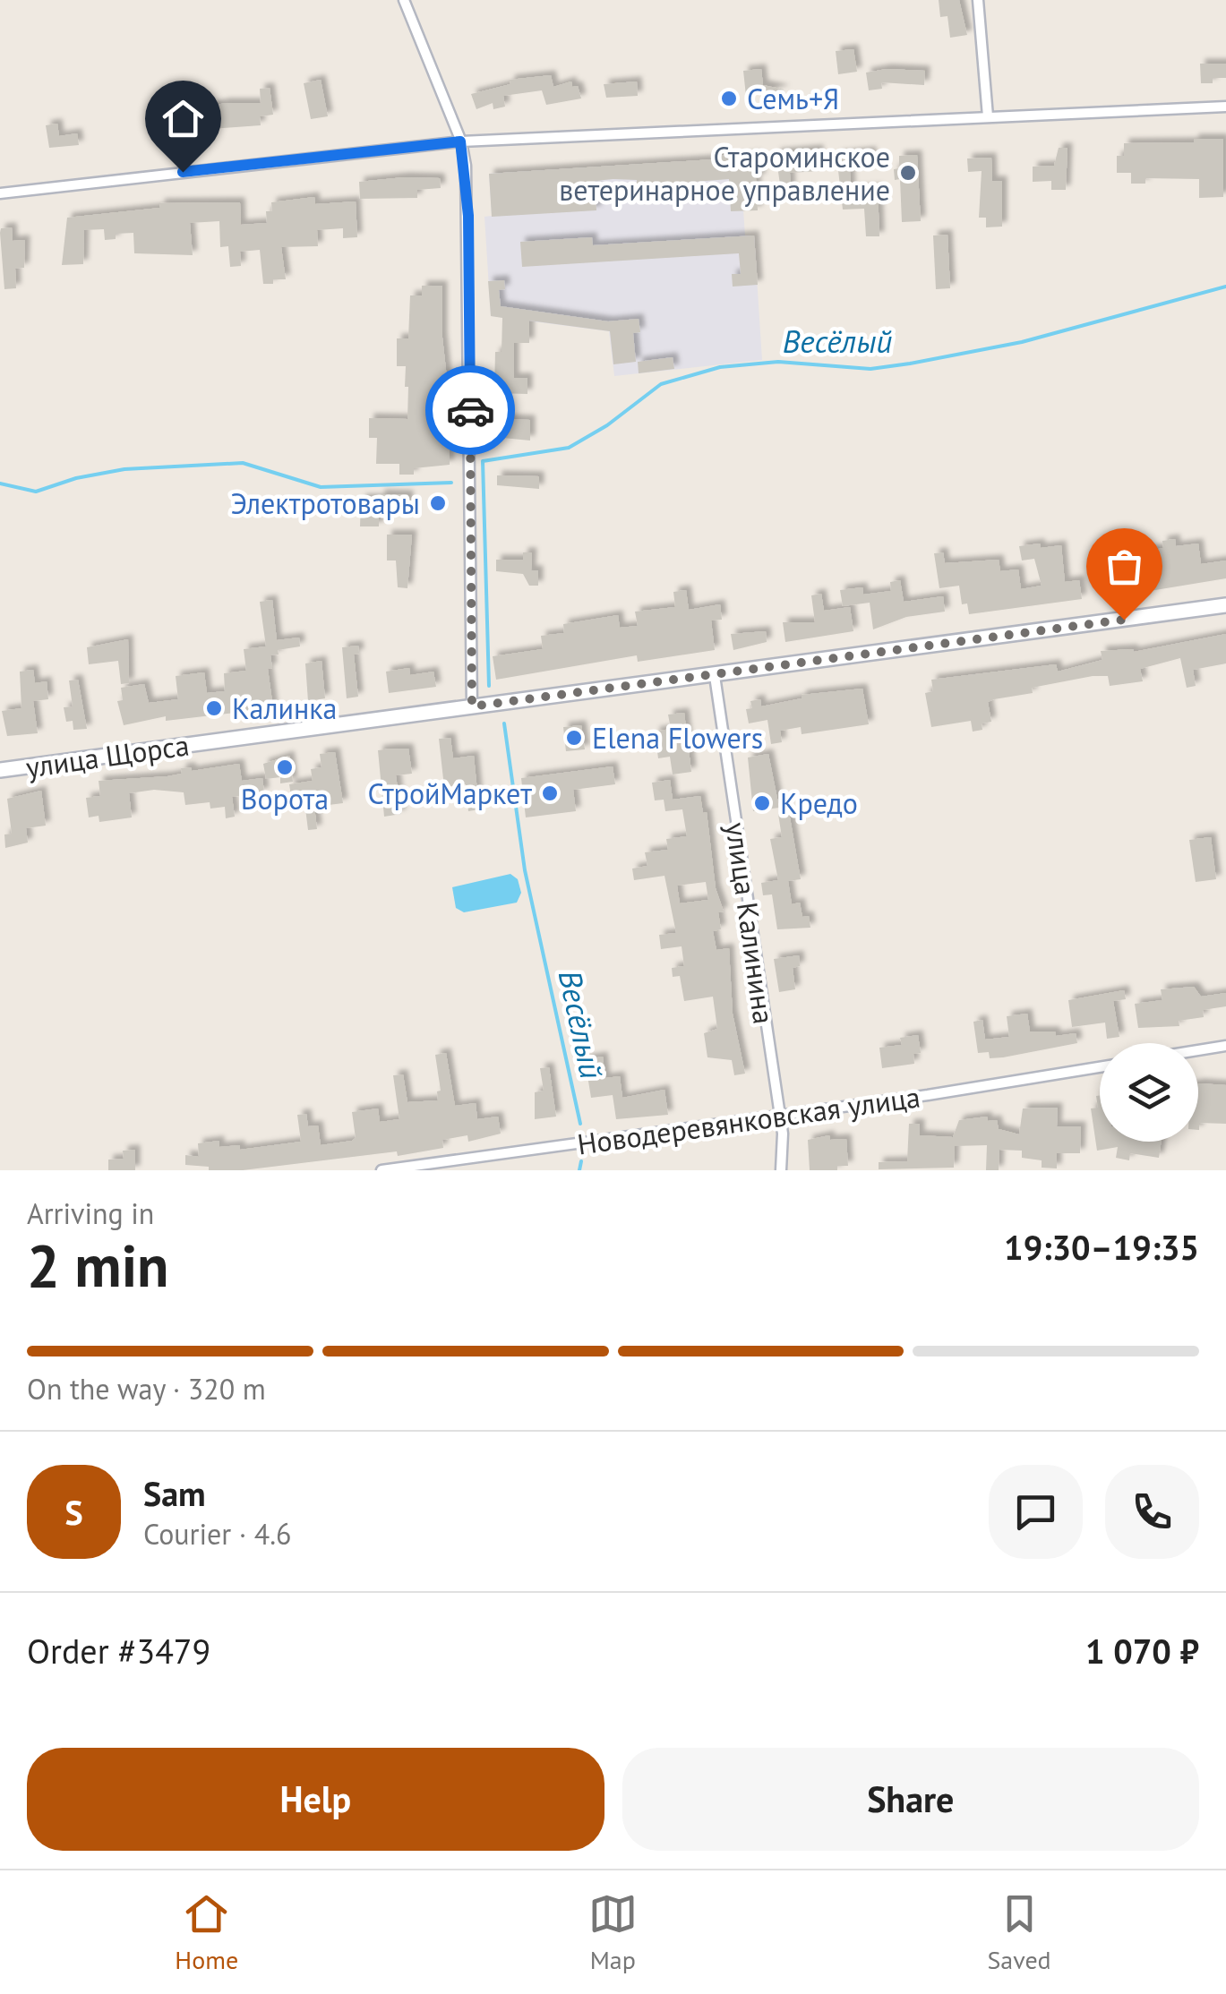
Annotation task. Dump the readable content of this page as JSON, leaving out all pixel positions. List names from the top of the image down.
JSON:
{
  "streets": {
    "main road": ["улица Щорса"],
    "street": ["улица Калинина", "Новодеревянковская улица"]
  },
  "crossings": [
    ["улица Щорса", "улица Калинина"],
    ["улица Калинина", "Новодеревянковская улица"]
  ],
  "water": ["Весёлый"],
  "places": [
    "Семь+Я",
    "Староминское ветеринарное управление",
    "Электротовары",
    "Калинка",
    "Elena Flowers",
    "Ворота",
    "СтройМаркет",
    "Кредо"
  ],
  "page": {
    "heading": ["2 min", "Arriving in", "19:30–19:35"],
    "panel": [
      "Sam",
      "Courier · 4.6",
      "Order #3479",
      "1 070 ₽"
    ],
    "bar": "On the way · 320 m",
    "round": "S",
    "buttons": ["Help", "Share"],
    "tabs": ["Home", "Map", "Saved"]
  }
}
